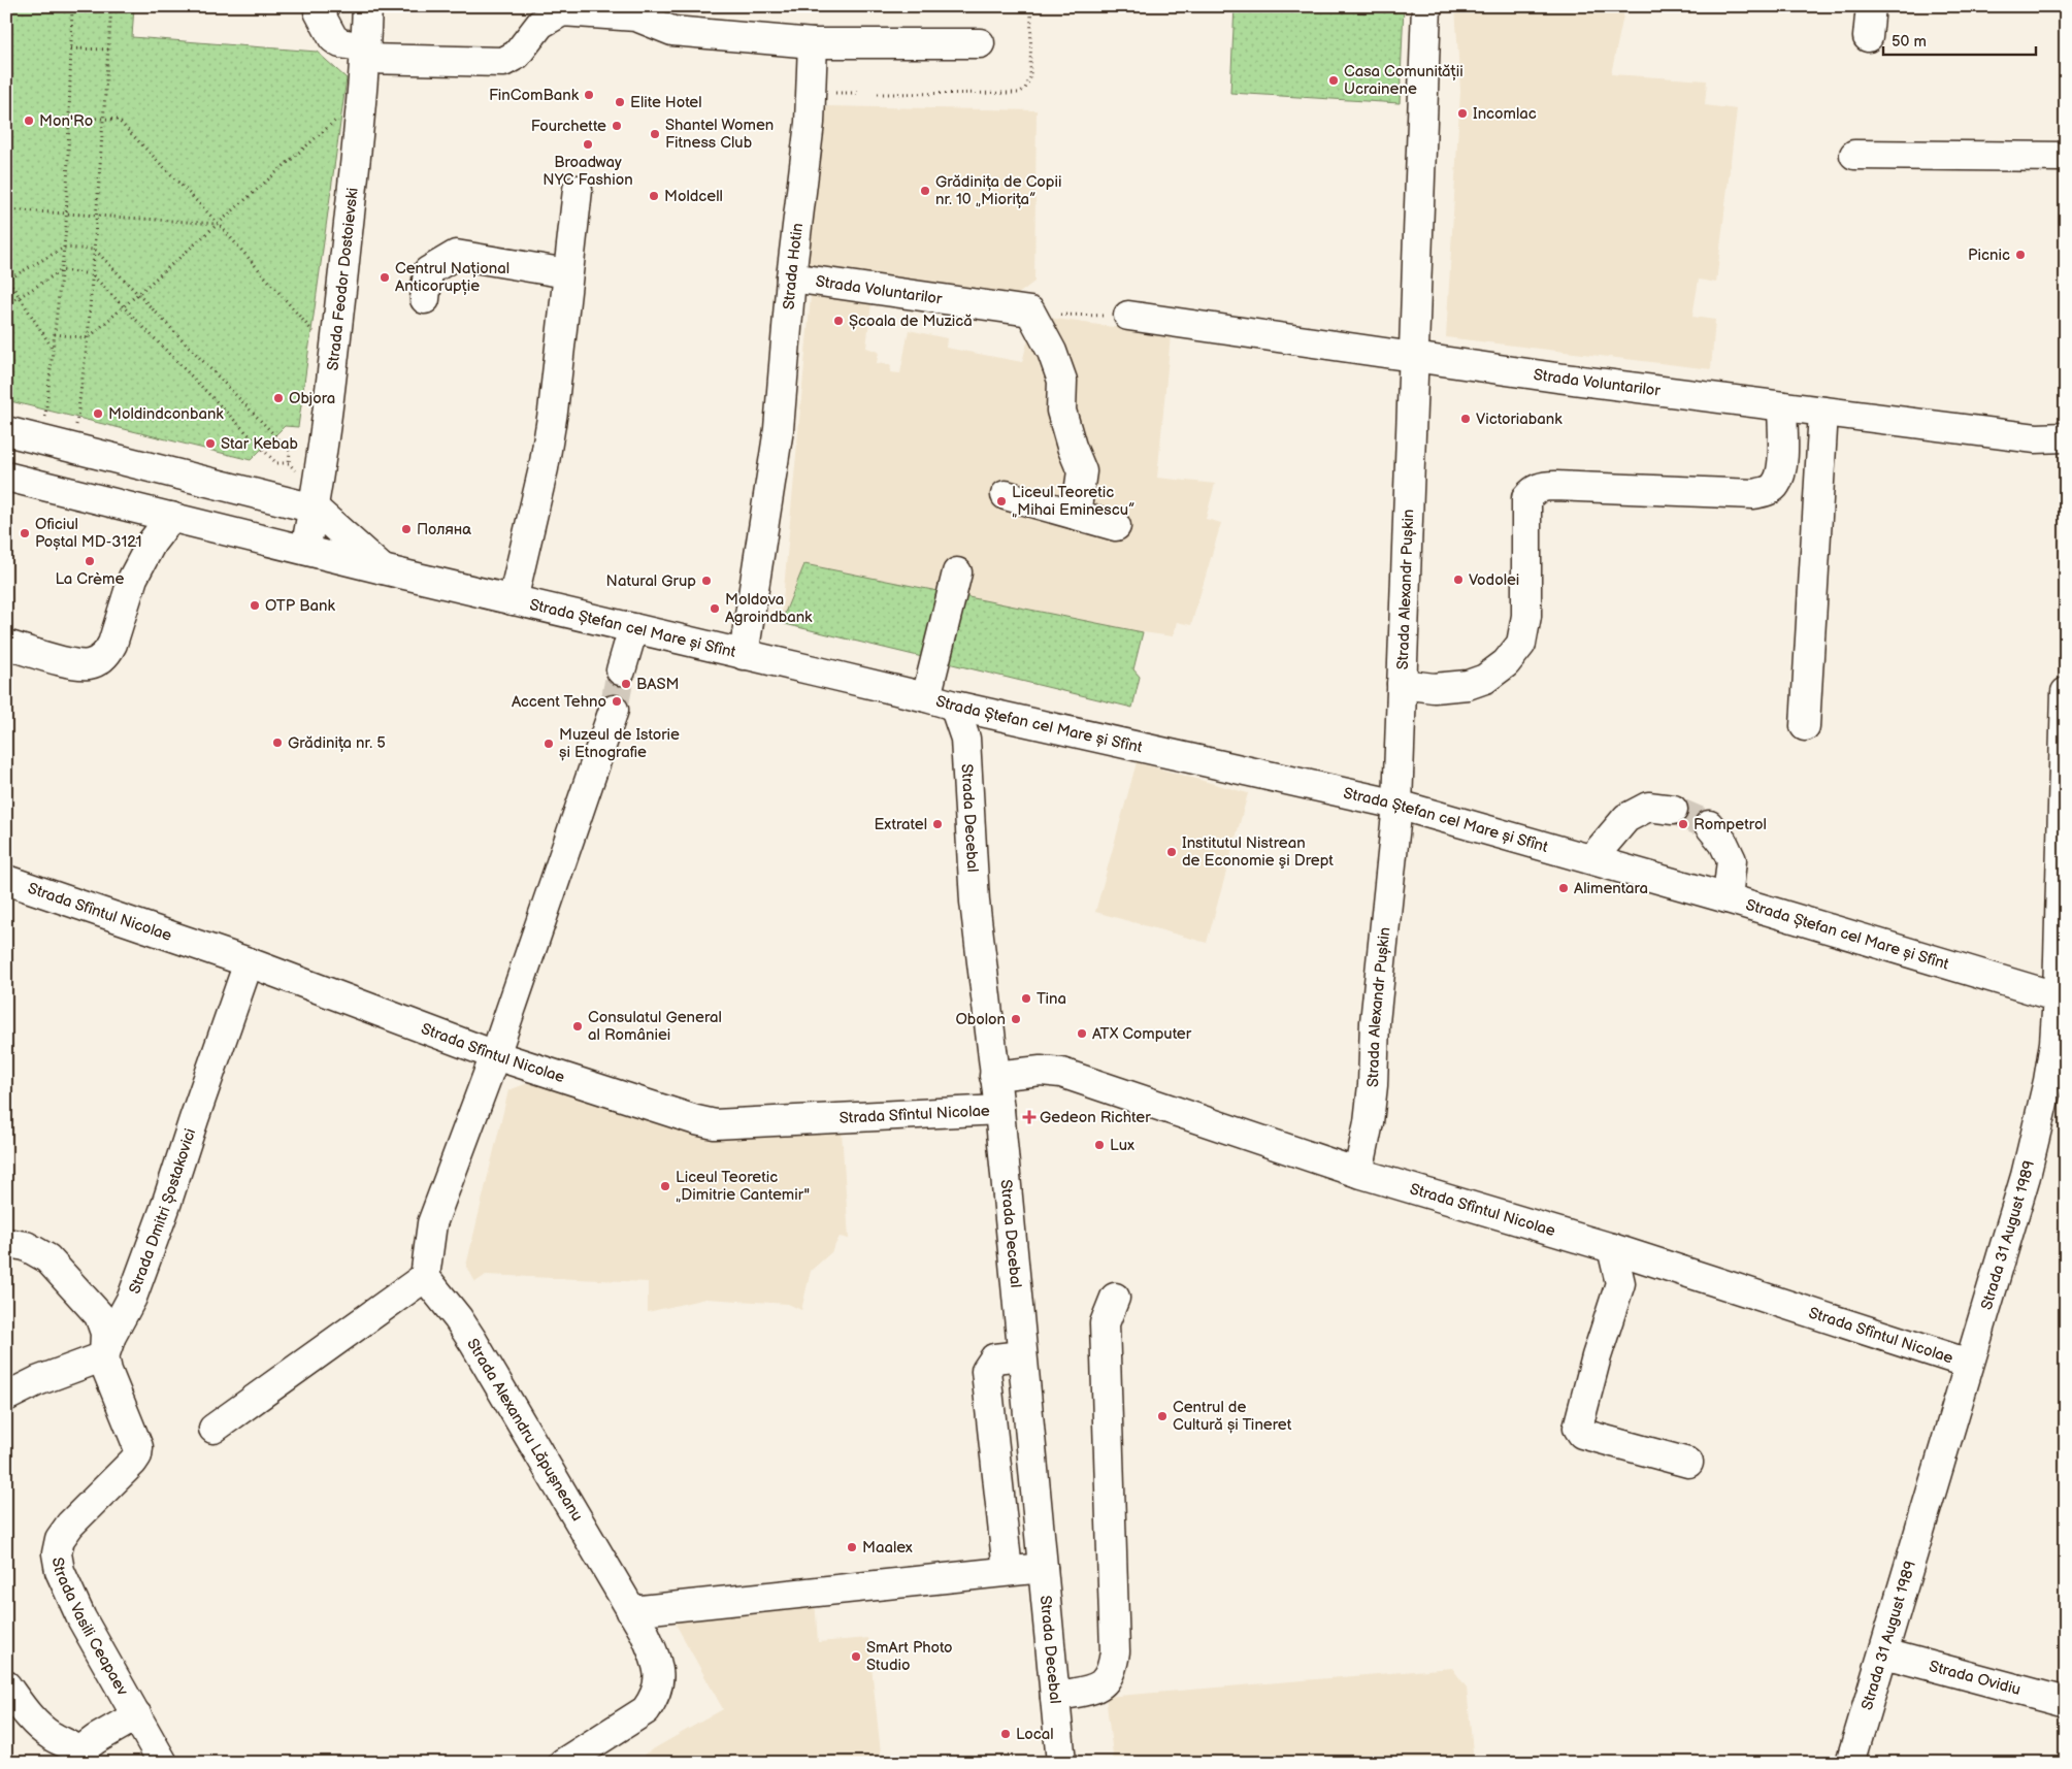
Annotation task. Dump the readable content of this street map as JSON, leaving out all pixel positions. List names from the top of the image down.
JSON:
{
  "streets": {
    "street": [
      "Strada Hotin",
      "Strada Fеodor Dostoievski",
      "Strada Voluntarilor",
      "Strada Alexandr Pușkin",
      "Strada Ștefan cel Mare și Sfînt",
      "Strada Decebal",
      "Strada Sfîntul Nicolae",
      "Strada Dmitri Șostakovici",
      "Strada 31 August 1989",
      "Strada Alexandru Lăpușneanu",
      "Strada Vasili Ceapaev",
      "Strada Ovidiu"
    ]
  },
  "crossings": [
    ["Strada Hotin", "Strada Voluntarilor"],
    ["Strada Hotin", "Strada Ștefan cel Mare și Sfînt"],
    ["Strada Fеodor Dostoievski", "Strada Ștefan cel Mare și Sfînt"],
    ["Strada Voluntarilor", "Strada Alexandr Pușkin"],
    ["Strada Alexandr Pușkin", "Strada Ștefan cel Mare și Sfînt"],
    ["Strada Alexandr Pușkin", "Strada Sfîntul Nicolae"],
    ["Strada Ștefan cel Mare și Sfînt", "Strada Decebal"],
    ["Strada Ștefan cel Mare și Sfînt", "Strada 31 August 1989"],
    ["Strada Decebal", "Strada Sfîntul Nicolae"],
    ["Strada Sfîntul Nicolae", "Strada Dmitri Șostakovici"],
    ["Strada Sfîntul Nicolae", "Strada 31 August 1989"],
    ["Strada Dmitri Șostakovici", "Strada Vasili Ceapaev"],
    ["Strada 31 August 1989", "Strada Ovidiu"]
  ],
  "places": {
    "other": [
      "Casa Comunității Ucrainene",
      "FinComBank",
      "Elite Hotel",
      "Incomlac",
      "Mon'Ro",
      "Fourchette",
      "Shantel Women Fitness Club",
      "Broadway NYC Fashion",
      "Grădinița de Copii nr. 10 „Miorița”",
      "Moldcell",
      "Picnic",
      "Centrul Național Anticorupție",
      "Școala de Muzică",
      "Objora",
      "Moldindconbank",
      "Victoriabank",
      "Star Kebab",
      "Liceul Teoretic „Mihai Eminescu”",
      "Поляна",
      "Oficiul Poștal MD-3121",
      "La Crème",
      "Vodolei",
      "Natural Grup",
      "OTP Bank",
      "Moldova Agroindbank",
      "BASM",
      "Accent Tehno",
      "Grădinița nr. 5",
      "Muzeul de Istorie și Etnografie",
      "Extratel",
      "Rompetrol",
      "Institutul Nistrean de Economie şi Drept",
      "Alimentara",
      "Tina",
      "Obolon",
      "Consulatul General al României",
      "ATX Computer",
      "Lux",
      "Liceul Teoretic „Dimitrie Cantemir\"",
      "Centrul de Cultură și Tineret",
      "Maalex",
      "SmArt Photo Studio",
      "Local"
    ],
    "health": ["Gedeon Richter"]
  },
  "scale_bar": "50 m"
}
